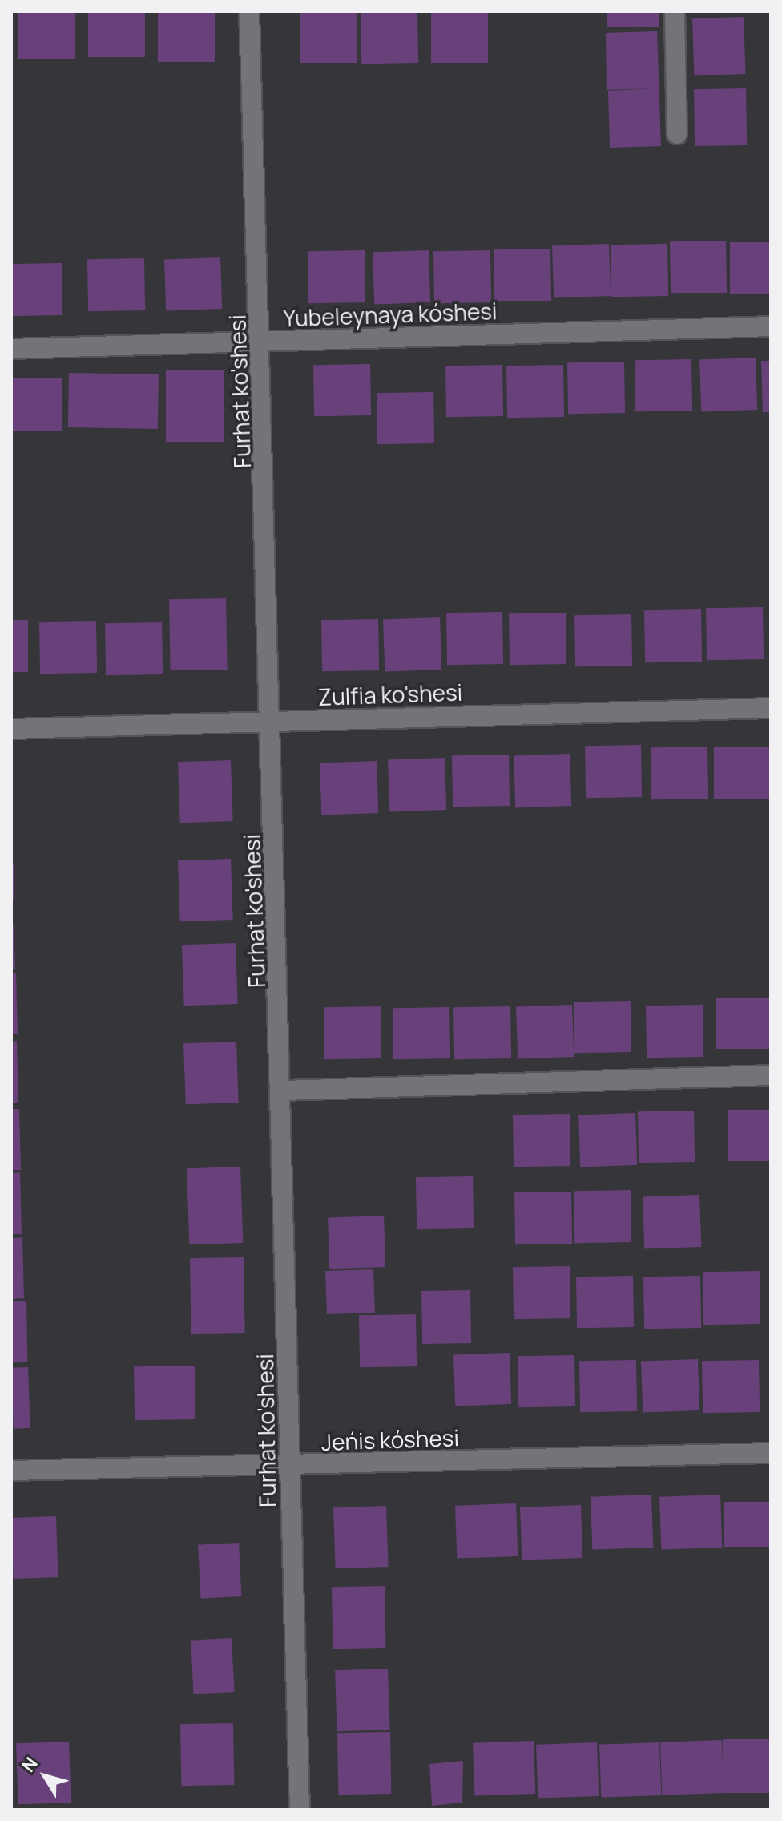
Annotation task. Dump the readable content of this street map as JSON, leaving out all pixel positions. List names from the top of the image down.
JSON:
{
  "streets": {
    "street": [
      "Yubeleynaya kóshesi",
      "Furhat ko'shesi",
      "Zulfia ko'shesi",
      "Jeńis kóshesi"
    ]
  },
  "crossings": [
    ["Yubeleynaya kóshesi", "Furhat ko'shesi"],
    ["Furhat ko'shesi", "Zulfia ko'shesi"],
    ["Furhat ko'shesi", "Jeńis kóshesi"]
  ],
  "north": "top left"
}
